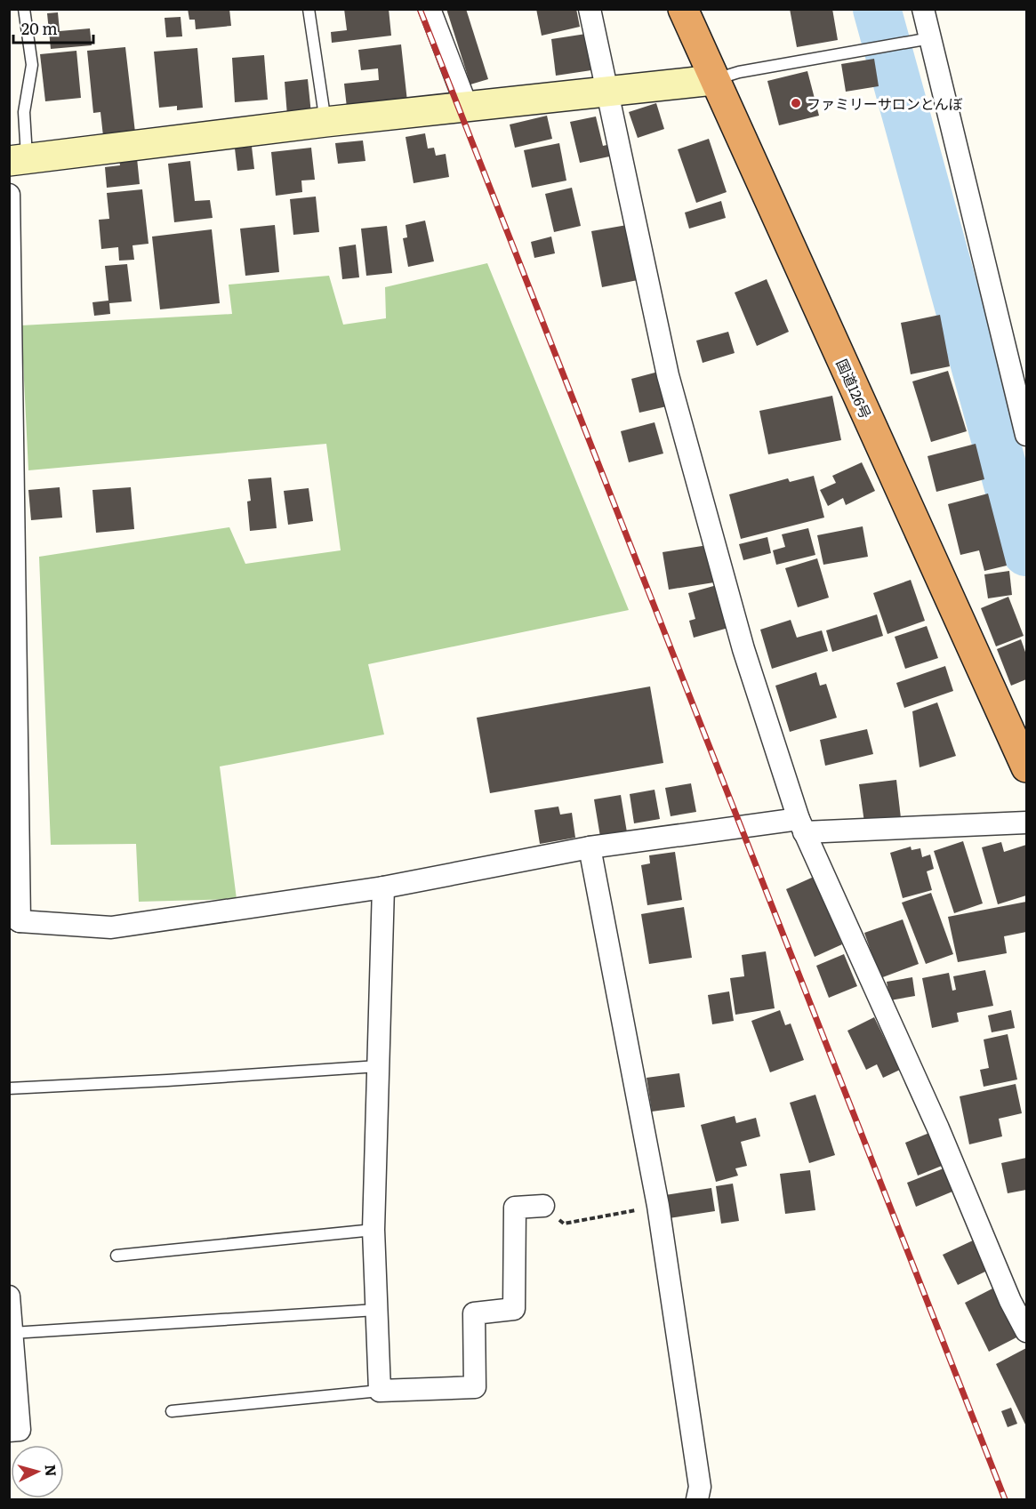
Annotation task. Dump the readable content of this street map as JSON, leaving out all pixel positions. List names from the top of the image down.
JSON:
{
  "streets": {
    "highway": ["国道126号"]
  },
  "places": ["ファミリーサロンとんぼ"],
  "scale_bar": "20 m",
  "north": "right"
}
